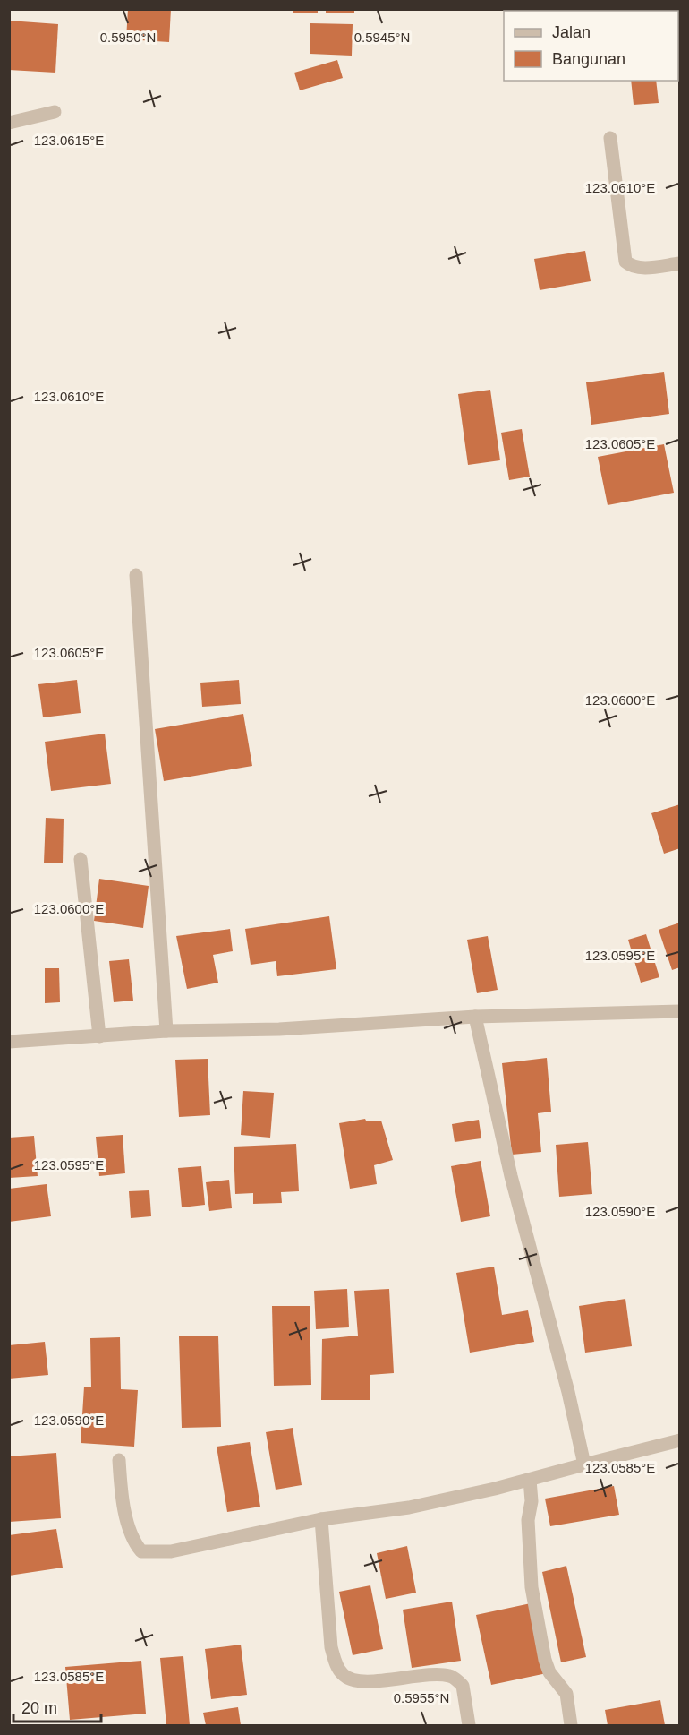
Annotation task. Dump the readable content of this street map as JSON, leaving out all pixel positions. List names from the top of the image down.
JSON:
{
  "legend": ["Jalan", "Bangunan"],
  "scale_bar": "20 m",
  "coordinates": [
    "0.5950°N",
    "0.5945°N",
    "123.0615°E",
    "123.0610°E",
    "123.0605°E",
    "123.0600°E",
    "123.0595°E",
    "123.0590°E",
    "123.0585°E",
    "0.5955°N"
  ]
}
